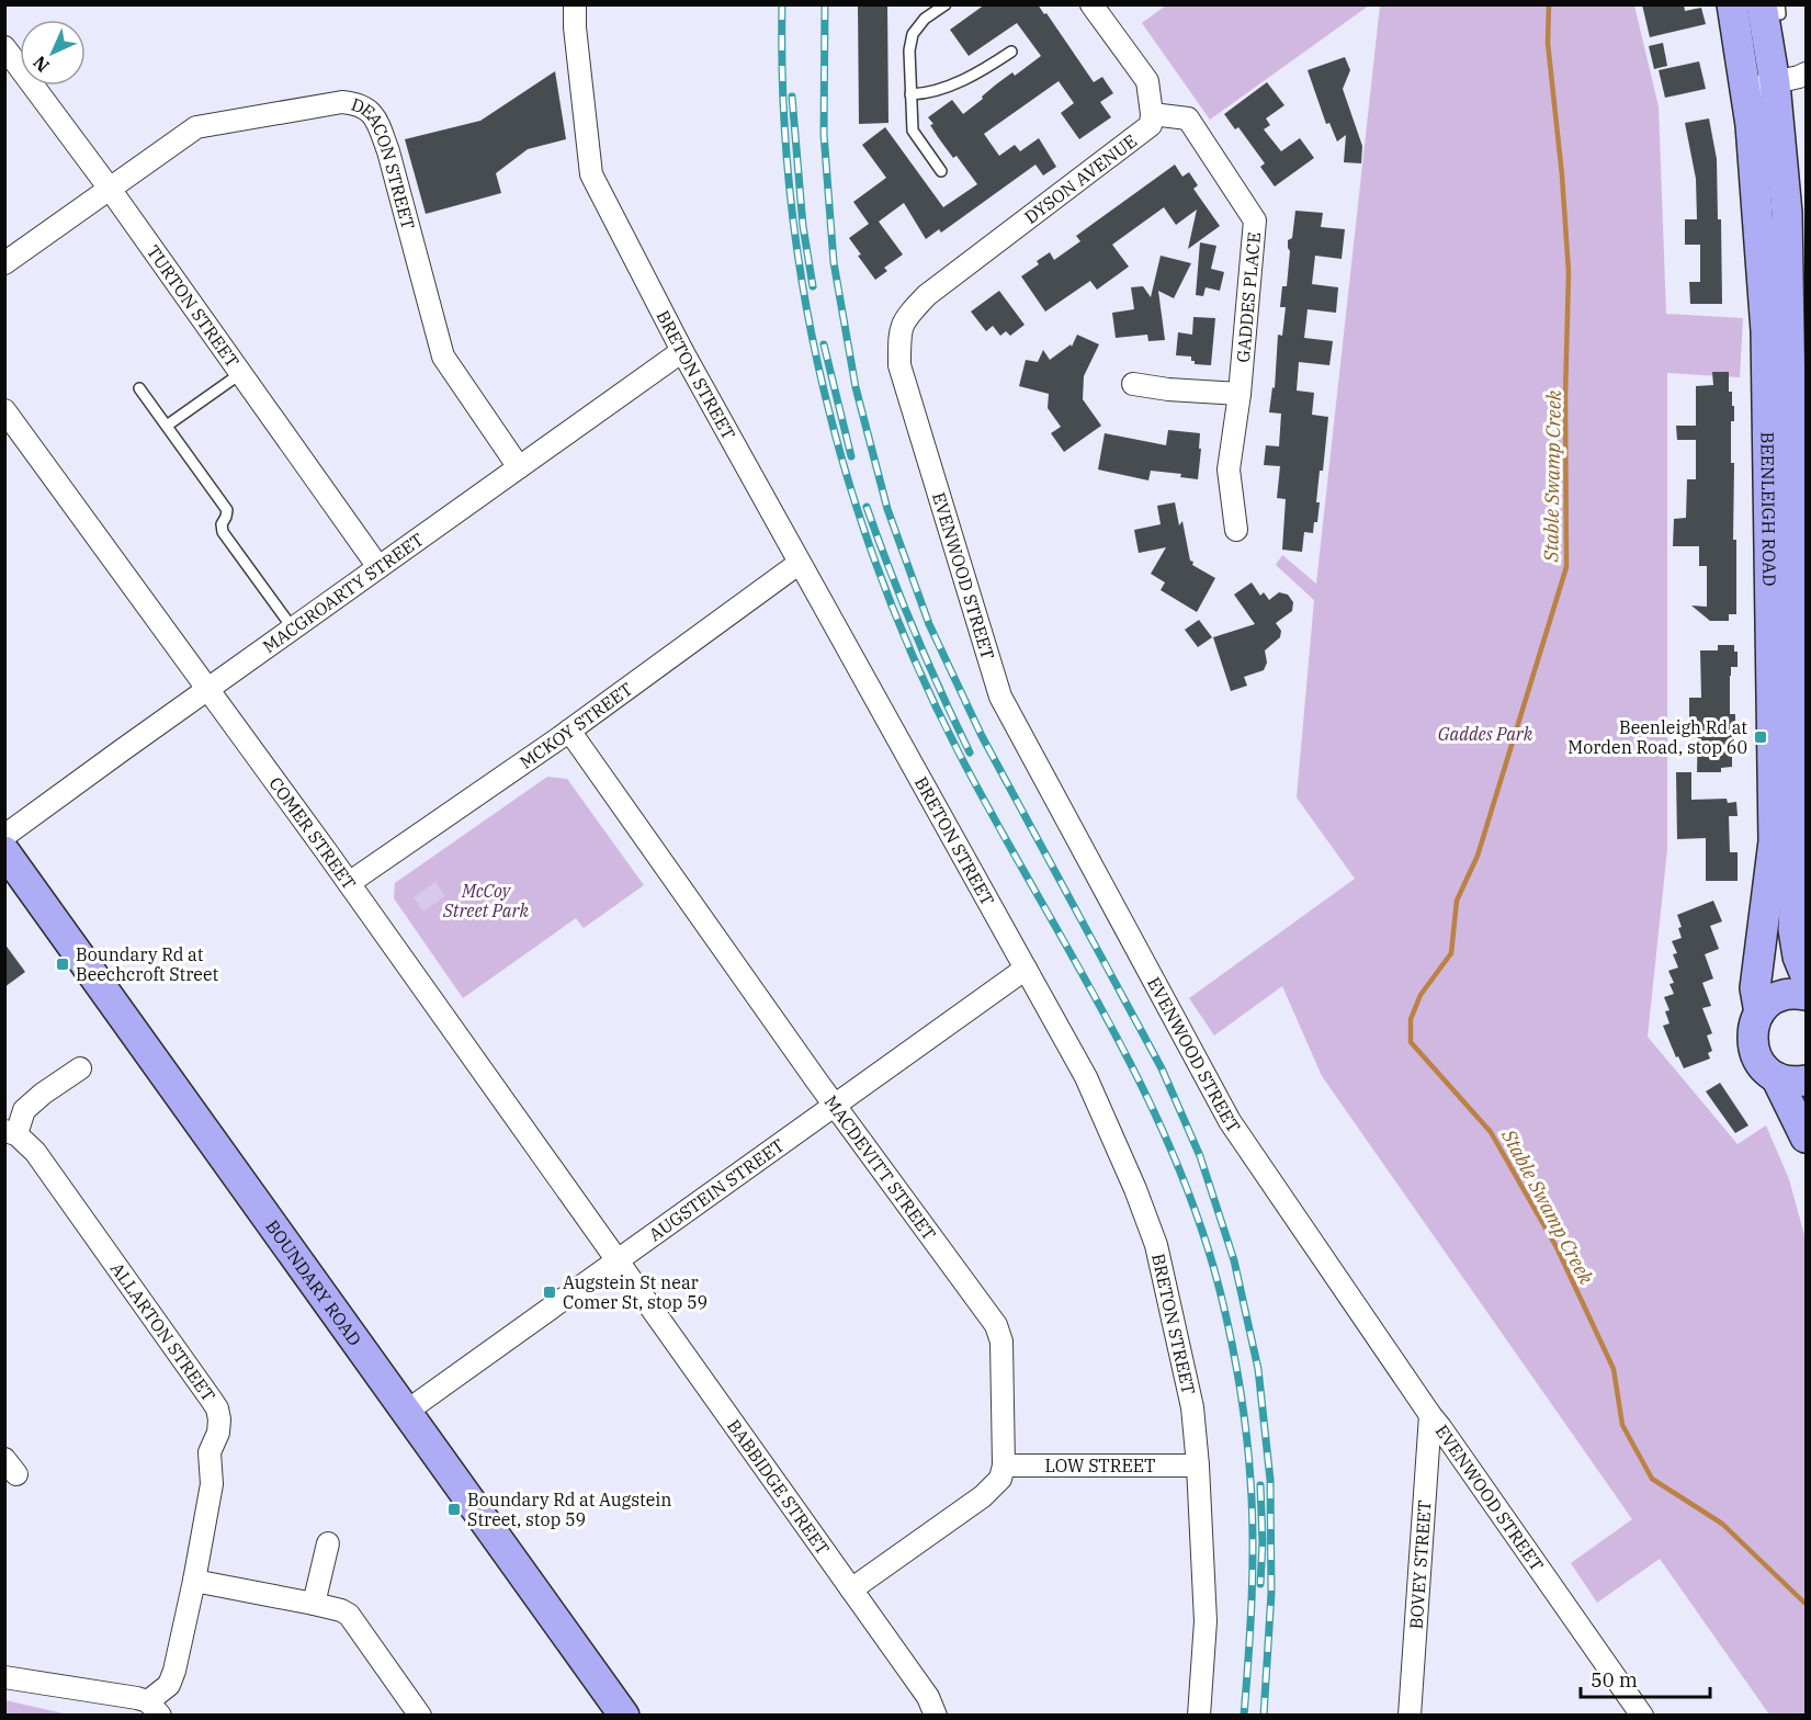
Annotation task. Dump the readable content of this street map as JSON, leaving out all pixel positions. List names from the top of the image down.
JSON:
{
  "streets": {
    "main road": ["BEENLEIGH ROAD", "BOUNDARY ROAD"],
    "street": [
      "DEACON STREET",
      "DYSON AVENUE",
      "GADDES PLACE",
      "TURTON STREET",
      "BRETON STREET",
      "EVENWOOD STREET",
      "MACGROARTY STREET",
      "MCKOY STREET",
      "COMER STREET",
      "MACDEVITT STREET",
      "AUGSTEIN STREET",
      "ALLARTON STREET",
      "LOW STREET",
      "BABBIDGE STREET",
      "BOVEY STREET"
    ]
  },
  "crossings": [
    ["DEACON STREET", "TURTON STREET"],
    ["DEACON STREET", "MACGROARTY STREET"],
    ["DYSON AVENUE", "GADDES PLACE"],
    ["DYSON AVENUE", "EVENWOOD STREET"],
    ["TURTON STREET", "MACGROARTY STREET"],
    ["BRETON STREET", "MACGROARTY STREET"],
    ["BRETON STREET", "MCKOY STREET"],
    ["BRETON STREET", "AUGSTEIN STREET"],
    ["BRETON STREET", "LOW STREET"],
    ["EVENWOOD STREET", "BOVEY STREET"],
    ["MACGROARTY STREET", "COMER STREET"],
    ["MCKOY STREET", "COMER STREET"],
    ["MCKOY STREET", "MACDEVITT STREET"],
    ["COMER STREET", "AUGSTEIN STREET"],
    ["COMER STREET", "BABBIDGE STREET"],
    ["MACDEVITT STREET", "AUGSTEIN STREET"],
    ["MACDEVITT STREET", "LOW STREET"],
    ["AUGSTEIN STREET", "BOUNDARY ROAD"],
    ["AUGSTEIN STREET", "BABBIDGE STREET"]
  ],
  "water": ["Stable Swamp Creek"],
  "parks": ["Gaddes Park", "McCoy Street Park"],
  "places": {
    "transit": [
      "Beenleigh Rd at Morden Road, stop 60",
      "Boundary Rd at Beechcroft Street",
      "Augstein St near Comer St, stop 59",
      "Boundary Rd at Augstein Street, stop 59"
    ]
  },
  "scale_bar": "50 m",
  "north": "bottom left"
}
